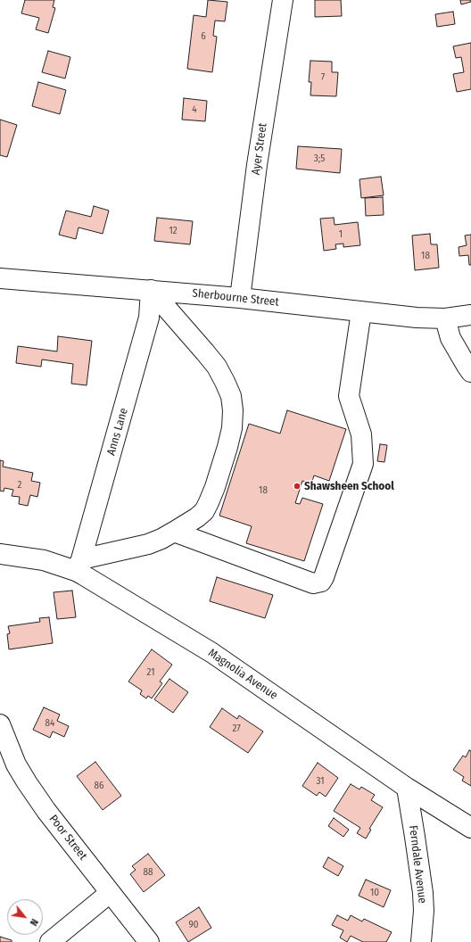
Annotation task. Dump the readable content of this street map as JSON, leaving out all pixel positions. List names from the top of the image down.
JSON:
{
  "streets": {
    "street": [
      "Ayer Street",
      "Sherbourne Street",
      "Anns Lane",
      "Magnolia Avenue",
      "Poor Street",
      "Ferndale Avenue"
    ]
  },
  "crossings": [
    ["Ayer Street", "Sherbourne Street"],
    ["Sherbourne Street", "Anns Lane"],
    ["Anns Lane", "Magnolia Avenue"],
    ["Magnolia Avenue", "Ferndale Avenue"]
  ],
  "places": ["Shawsheen School"],
  "house_numbers": [
    "6",
    "7",
    "4",
    "3;5",
    "12",
    "1",
    "18",
    "2",
    "18",
    "21",
    "84",
    "27",
    "31",
    "86",
    "88",
    "10",
    "90"
  ],
  "north": "bottom right"
}
